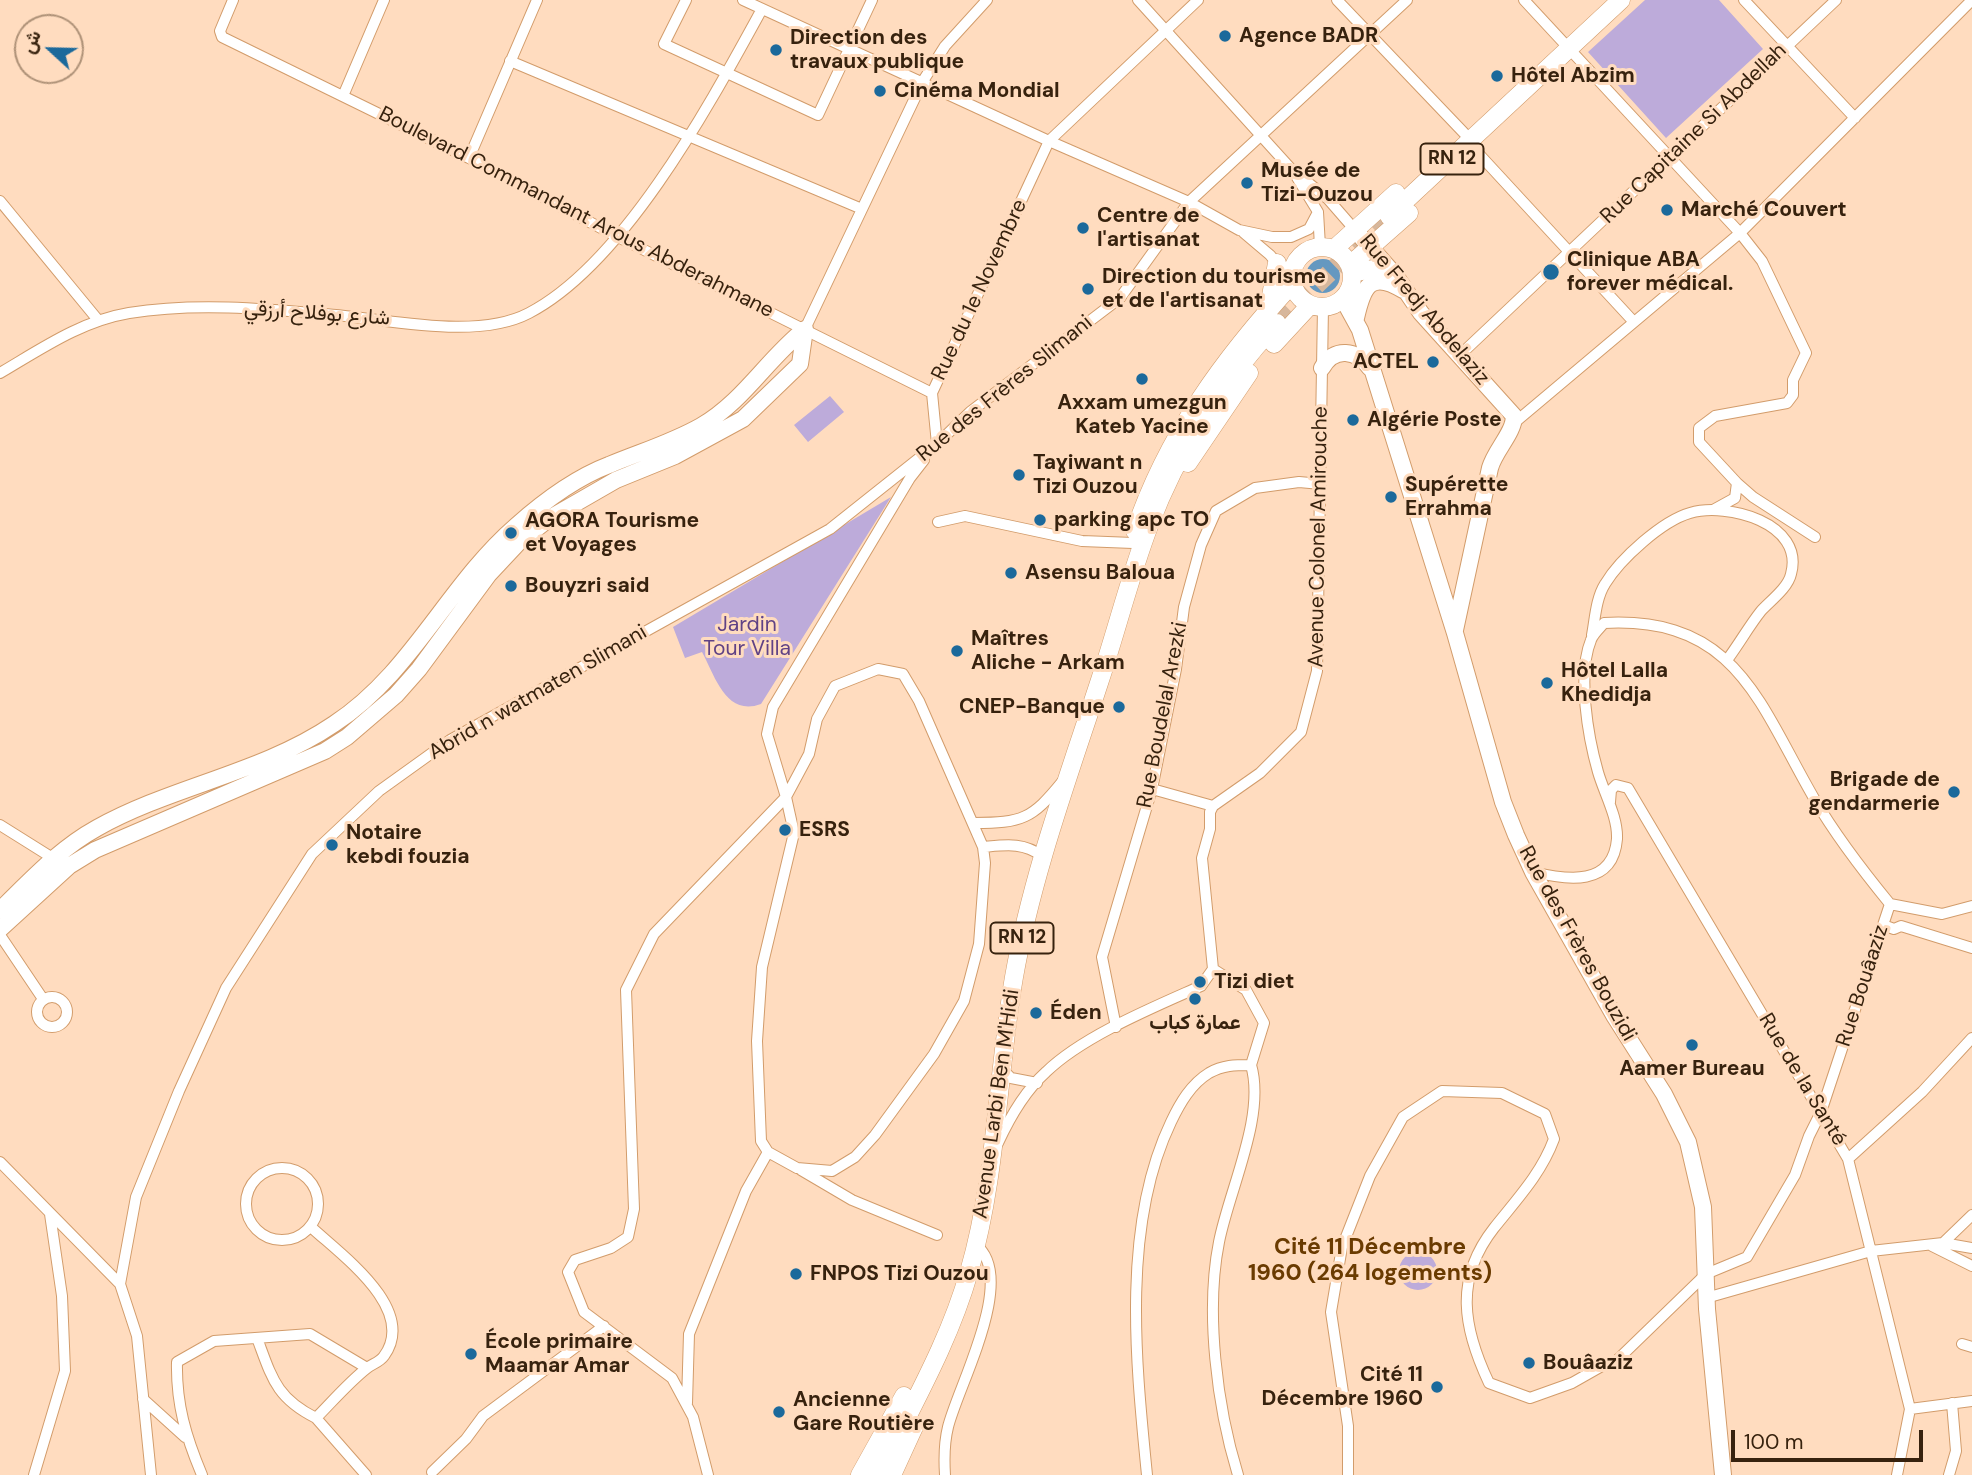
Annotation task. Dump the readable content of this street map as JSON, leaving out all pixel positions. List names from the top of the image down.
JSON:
{
  "streets": {
    "main road": [
      "RN 12",
      "Rue Fredj Abdelaziz",
      "Rue des Frères Bouzidi",
      "Avenue Larbi Ben M'Hidi"
    ],
    "street": [
      "Rue Capitaine Si Abdellah",
      "Boulevard Commandant Arous Abderahmane",
      "Rue du 1e Novembre",
      "شارع بوفلاح أرزقي",
      "Rue des Frères Slimani",
      "Avenue Colonel Amirouche",
      "Abrid n watmaten Slimani",
      "Rue Boudelal Arezki",
      "Rue Bouâaziz",
      "Rue de la Santé"
    ]
  },
  "crossings": [
    ["Rue Capitaine Si Abdellah", "Rue Fredj Abdelaziz"],
    ["Boulevard Commandant Arous Abderahmane", "Rue du 1e Novembre"],
    ["Boulevard Commandant Arous Abderahmane", "شارع بوفلاح أرزقي"],
    ["Rue du 1e Novembre", "Rue des Frères Slimani"],
    ["Rue des Frères Slimani", "Abrid n watmaten Slimani"],
    ["Avenue Colonel Amirouche", "Rue Boudelal Arezki"],
    ["Avenue Colonel Amirouche", "Rue des Frères Bouzidi"],
    ["Avenue Colonel Amirouche", "Avenue Larbi Ben M'Hidi"],
    ["Rue des Frères Bouzidi", "Rue Bouâaziz"],
    ["Rue des Frères Bouzidi", "Avenue Larbi Ben M'Hidi"],
    ["Rue Bouâaziz", "Rue de la Santé"]
  ],
  "districts": ["Cité 11 Décembre 1960 (264 logements)"],
  "parks": ["Jardin Tour Villa"],
  "places": [
    "Agence BADR",
    "Direction des travaux publique",
    "Hôtel Abzim",
    "Cinéma Mondial",
    "Musée de Tizi-Ouzou",
    "Marché Couvert",
    "Centre de l'artisanat",
    "Clinique ABA forever médical.",
    "Direction du tourisme et de l'artisanat",
    "ACTEL",
    "Axxam umezgun Kateb Yacine",
    "Algérie Poste",
    "Taɣiwant n Tizi Ouzou",
    "Supérette Errahma",
    "parking apc TO",
    "AGORA Tourisme et Voyages",
    "Asensu Baloua",
    "Bouyzri said",
    "Maîtres Aliche - Arkam",
    "Hôtel Lalla Khedidja",
    "CNEP-Banque",
    "Brigade de gendarmerie",
    "ESRS",
    "Notaire kebdi fouzia",
    "Tizi diet",
    "عمارة كباب",
    "Éden",
    "Aamer Bureau",
    "FNPOS Tizi Ouzou",
    "École primaire Maamar Amar",
    "Bouâaziz",
    "Cité 11 Décembre 1960",
    "Ancienne Gare Routière"
  ],
  "scale_bar": "100 m",
  "north": "left"
}
